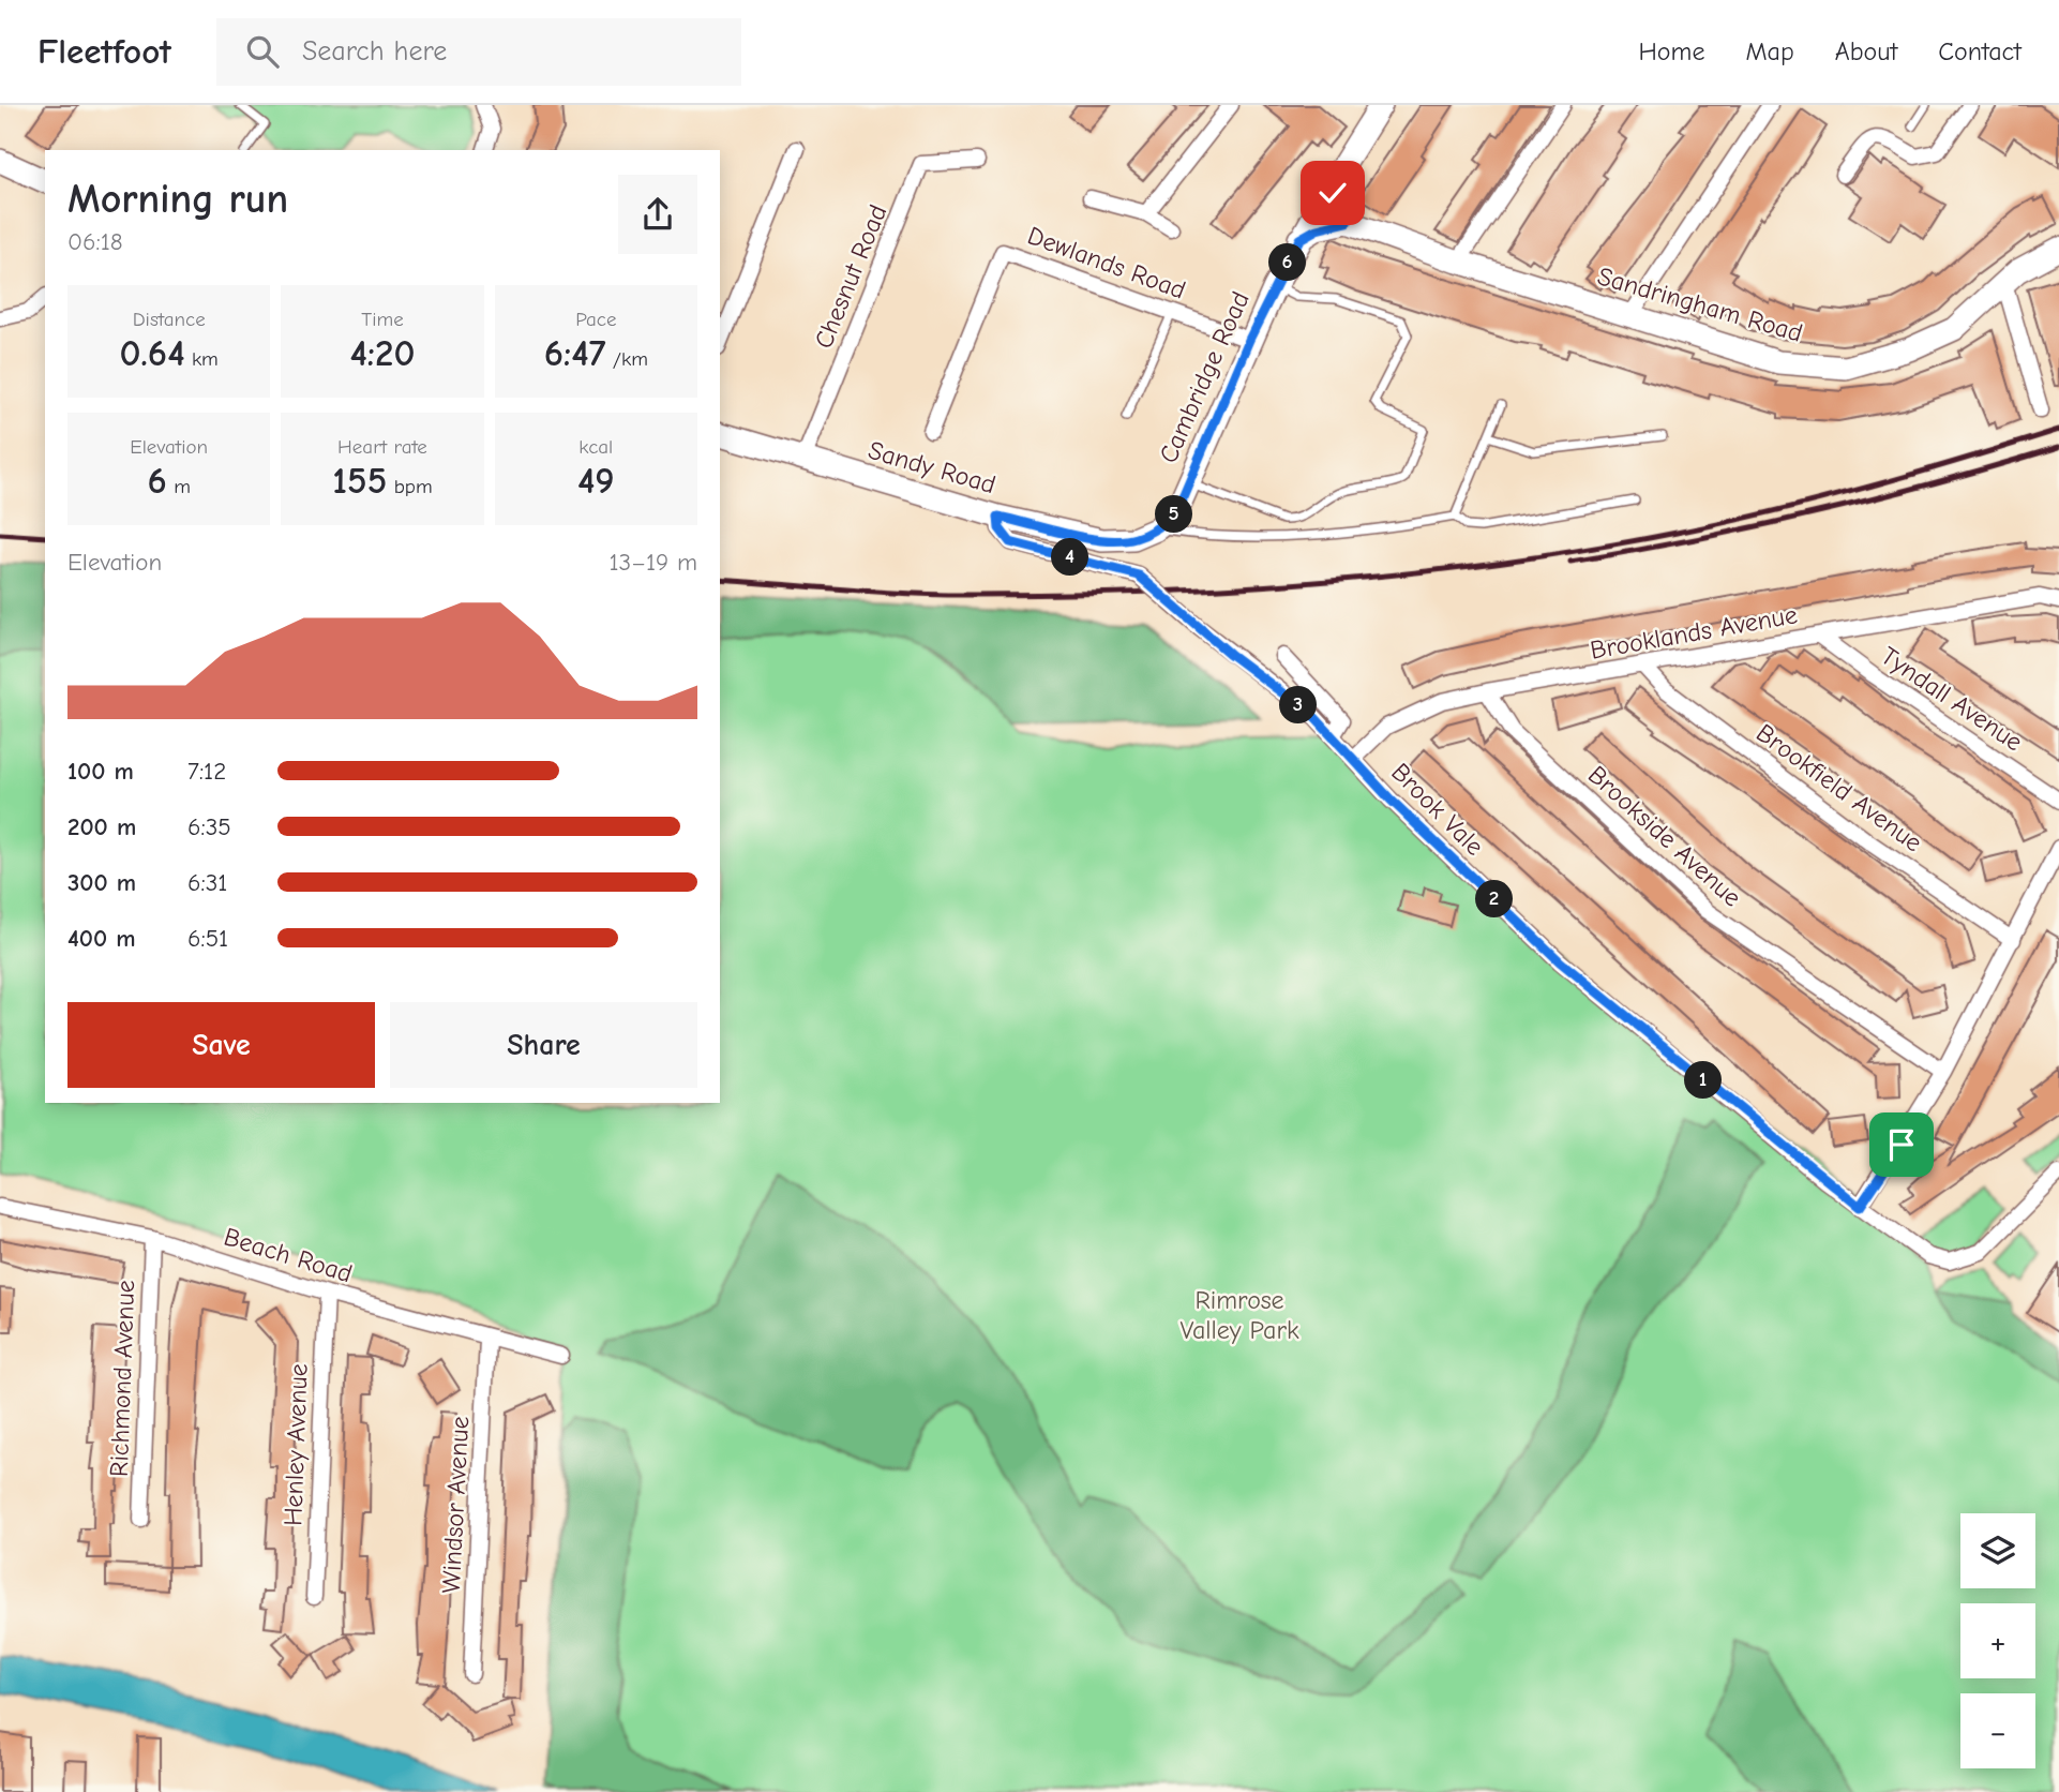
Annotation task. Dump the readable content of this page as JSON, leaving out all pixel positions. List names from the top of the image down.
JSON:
{
  "streets": {
    "main road": ["Sandringham Road", "Cambridge Road", "Sandy Road"],
    "street": [
      "Dewlands Road",
      "Chesnut Road",
      "Brooklands Avenue",
      "Tyndall Avenue",
      "Brookfield Avenue",
      "Brook Vale",
      "Brookside Avenue",
      "Beach Road",
      "Richmond Avenue",
      "Henley Avenue",
      "Windsor Avenue"
    ]
  },
  "crossings": [
    ["Dewlands Road", "Cambridge Road"],
    ["Chesnut Road", "Sandy Road"],
    ["Cambridge Road", "Sandy Road"],
    ["Sandy Road", "Brook Vale"],
    ["Brooklands Avenue", "Tyndall Avenue"],
    ["Brooklands Avenue", "Brookfield Avenue"],
    ["Brooklands Avenue", "Brook Vale"],
    ["Brooklands Avenue", "Brookside Avenue"],
    ["Beach Road", "Richmond Avenue"],
    ["Beach Road", "Henley Avenue"],
    ["Beach Road", "Windsor Avenue"]
  ],
  "parks": ["Rimrose Valley Park"],
  "page": {
    "header": "Fleetfoot",
    "search": "Search here",
    "nav": [
      "Home",
      "Map",
      "About",
      "Contact"
    ],
    "heading": ["Morning run", "06:18"],
    "pins": [
      "6",
      "5",
      "4",
      "3",
      "2",
      "1"
    ],
    "stats": [
      ["Distance", "0.64 km"],
      ["Time", "4:20"],
      ["Pace", "6:47 /km"],
      ["Elevation", "6 m"],
      ["Heart rate", "155 bpm"],
      ["kcal", "49"]
    ],
    "chart": ["Elevation", "13–19 m"],
    "list": [
      {
        "name": "100 m",
        "note": "7:12"
      },
      {
        "name": "200 m",
        "note": "6:35"
      },
      {
        "name": "300 m",
        "note": "6:31"
      },
      {
        "name": "400 m",
        "note": "6:51"
      }
    ],
    "buttons": ["Save", "Share"],
    "map_buttons": ["+", "−"]
  }
}
